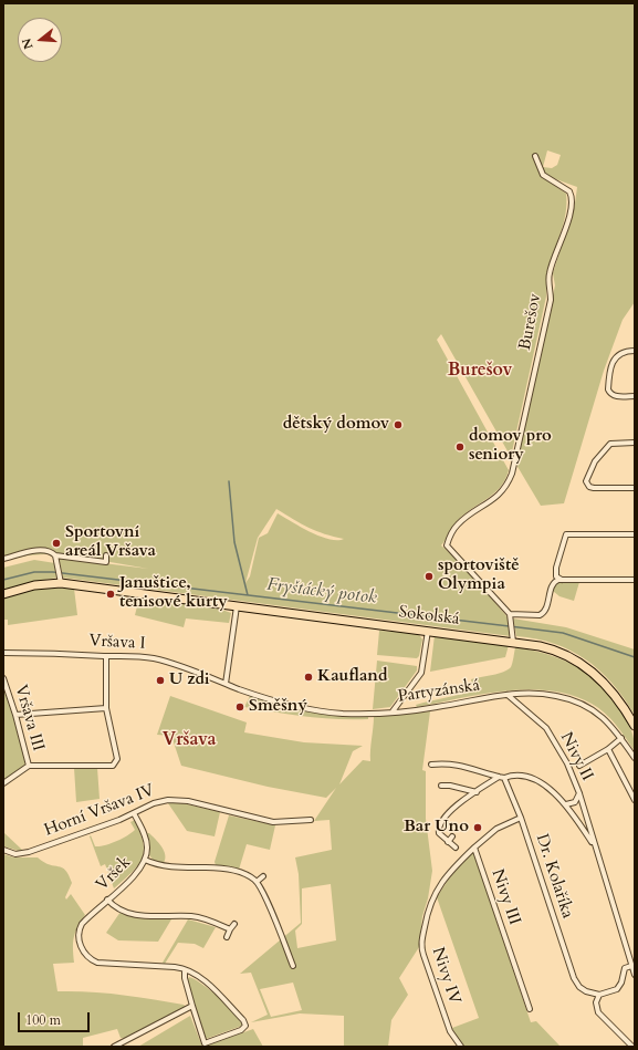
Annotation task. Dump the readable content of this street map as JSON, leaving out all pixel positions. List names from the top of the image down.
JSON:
{
  "streets": {
    "main road": ["Sokolská"],
    "street": [
      "Burešov",
      "Vršava I",
      "Partyzánská",
      "Vršava III",
      "Nivy II",
      "Horní Vršava IV",
      "Vršek",
      "Dr. Kolaříka",
      "Nivy III",
      "Nivy IV"
    ]
  },
  "crossings": [
    ["Vršava I", "Partyzánská"],
    ["Partyzánská", "Nivy II"],
    ["Nivy II", "Dr. Kolaříka"],
    ["Horní Vršava IV", "Vršek"],
    ["Nivy III", "Nivy IV"]
  ],
  "districts": ["Burešov", "Vršava"],
  "water": ["Fryštácký potok"],
  "places": [
    "dětský domov",
    "domov pro seniory",
    "Sportovní areál Vršava",
    "sportoviště Olympia",
    "Januštice, tenisové kurty",
    "Kaufland",
    "U zdi",
    "Směšný",
    "Bar Uno"
  ],
  "scale_bar": "100 m",
  "north": "left"
}
